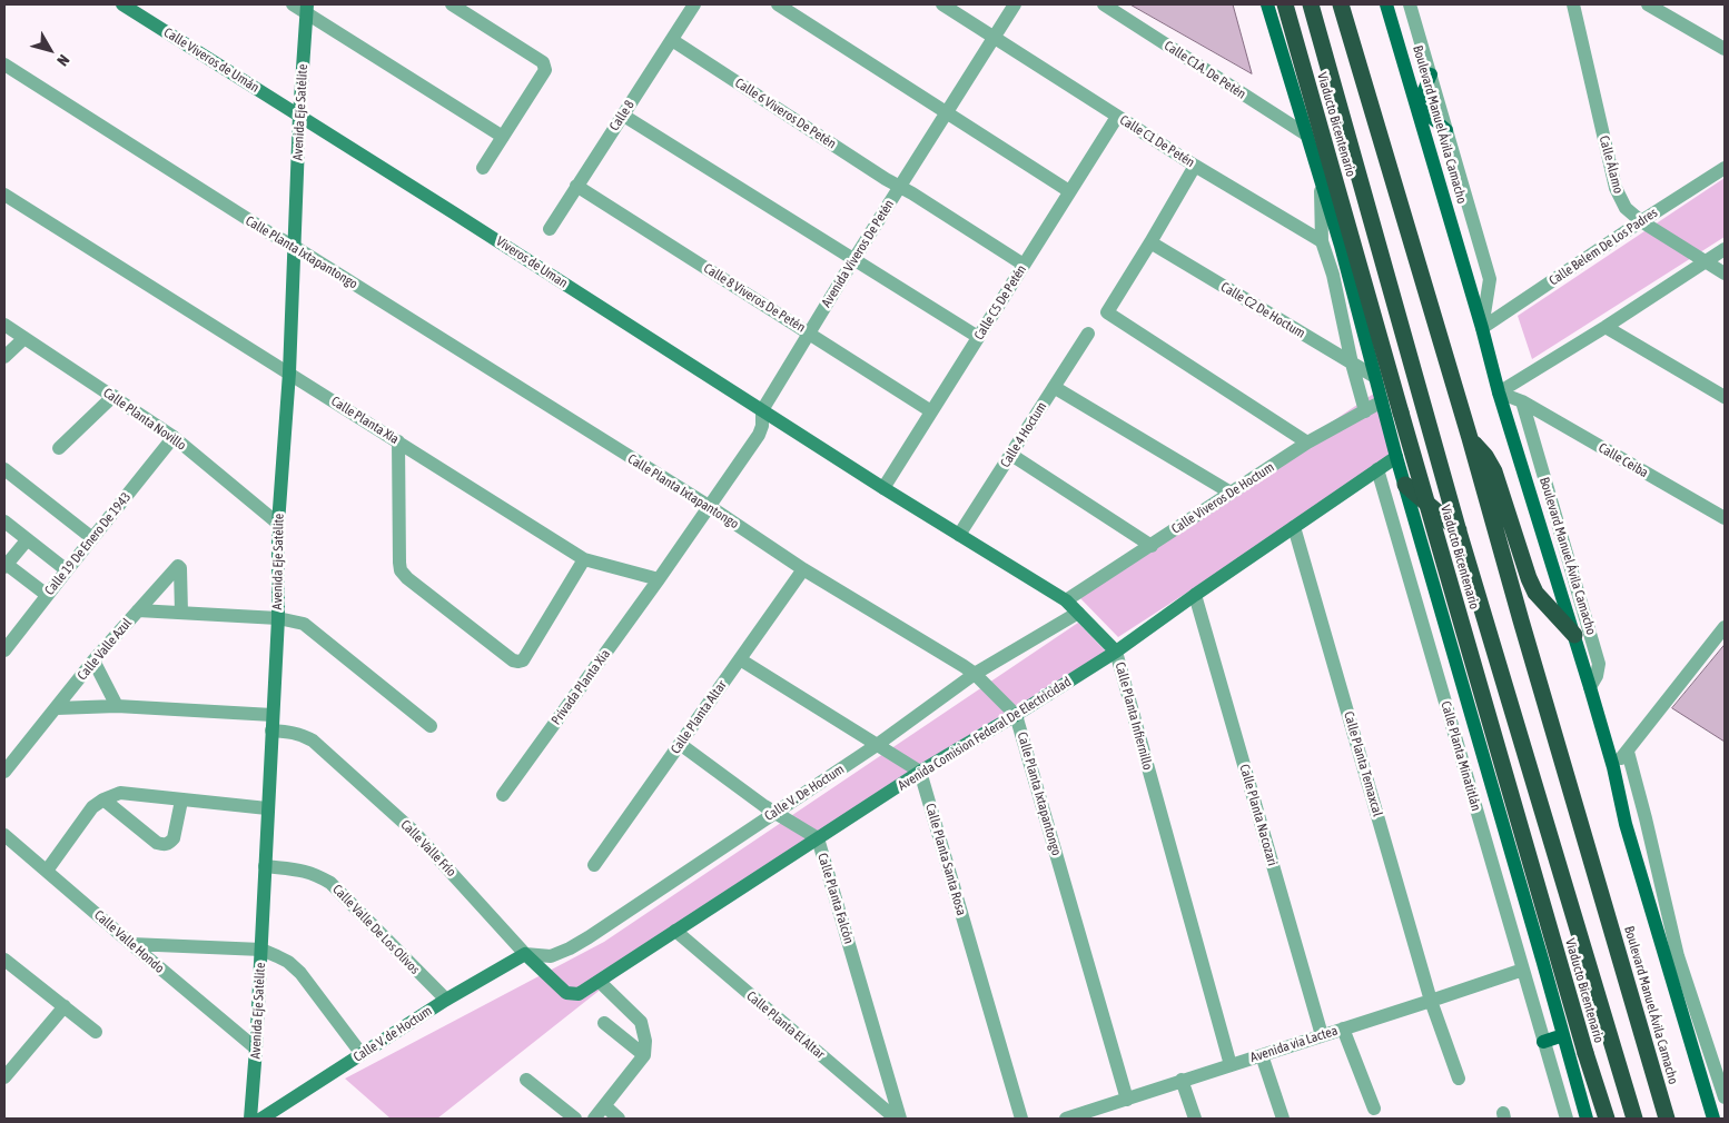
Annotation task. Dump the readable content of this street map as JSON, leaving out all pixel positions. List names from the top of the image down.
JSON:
{
  "streets": {
    "highway": ["Viaducto Bicentenario", "Boulevard Manuel Ávila Camacho"],
    "street": [
      "Calle Viveros de Umán",
      "Calle C1A. De Petén",
      "Avenida Eje Satélite",
      "Calle 6 Viveros De Petén",
      "Calle 8",
      "Calle C1 De Petén",
      "Calle Álamo",
      "Calle Belem De Los Padres",
      "Calle Planta Ixtapantongo",
      "Avenida Viveros De Petén",
      "Viveros de Uman",
      "Calle 8 Viveros De Petén",
      "Calle C5 De Petén",
      "Calle C2 De Hoctum",
      "Calle Planta Novillo",
      "Calle Planta Xia",
      "Calle 4 Hoctum",
      "Calle Ceiba",
      "Calle Viveros De Hoctum",
      "Calle 19 De Enero De 1943",
      "Calle Valle Azul",
      "Privada Planta Xia",
      "Calle Planta Infiernillo",
      "Calle Planta Altar",
      "Avenida Comision Federal De Electricidad",
      "Calle Planta Minatitlán",
      "Calle Planta Temaxcal",
      "Calle V. De Hoctum",
      "Calle Planta Nacozari",
      "Calle Valle Frío",
      "Calle Planta Santa Rosa",
      "Calle Planta Falcón",
      "Calle Valle De Los Olivos",
      "Calle Valle Hondo",
      "Calle Planta El Altar",
      "Calle V. de Hoctum",
      "Avenida via Lactea"
    ]
  },
  "crossings": [
    ["Calle Viveros de Umán", "Avenida Eje Satélite"],
    ["Calle Viveros de Umán", "Viveros de Uman"],
    ["Avenida Eje Satélite", "Calle Planta Ixtapantongo"],
    ["Avenida Eje Satélite", "Viveros de Uman"],
    ["Avenida Eje Satélite", "Calle Planta Novillo"],
    ["Avenida Eje Satélite", "Calle Planta Xia"],
    ["Avenida Eje Satélite", "Calle Valle Frío"],
    ["Avenida Eje Satélite", "Calle Valle De Los Olivos"],
    ["Avenida Eje Satélite", "Calle Valle Hondo"],
    ["Calle 6 Viveros De Petén", "Calle 8"],
    ["Calle 6 Viveros De Petén", "Avenida Viveros De Petén"],
    ["Calle 8", "Calle 8 Viveros De Petén"],
    ["Boulevard Manuel Ávila Camacho", "Calle Belem De Los Padres"],
    ["Boulevard Manuel Ávila Camacho", "Calle Ceiba"],
    ["Calle C1 De Petén", "Avenida Viveros De Petén"],
    ["Calle C1 De Petén", "Calle C5 De Petén"],
    ["Calle Álamo", "Calle Belem De Los Padres"],
    ["Calle Planta Ixtapantongo", "Avenida Viveros De Petén"],
    ["Calle Planta Ixtapantongo", "Calle Planta Altar"],
    ["Calle Planta Ixtapantongo", "Avenida Comision Federal De Electricidad"],
    ["Calle Planta Ixtapantongo", "Calle V. De Hoctum"],
    ["Calle Planta Ixtapantongo", "Avenida via Lactea"],
    ["Avenida Viveros De Petén", "Viveros de Uman"],
    ["Avenida Viveros De Petén", "Calle 8 Viveros De Petén"],
    ["Avenida Viveros De Petén", "Calle Planta Infiernillo"],
    ["Viveros de Uman", "Calle Planta Infiernillo"],
    ["Calle 8 Viveros De Petén", "Calle C5 De Petén"],
    ["Calle C5 De Petén", "Calle Planta Infiernillo"],
    ["Calle Planta Novillo", "Calle 19 De Enero De 1943"],
    ["Calle Planta Xia", "Privada Planta Xia"],
    ["Calle 4 Hoctum", "Calle Planta Infiernillo"],
    ["Calle Viveros De Hoctum", "Calle Planta Infiernillo"],
    ["Calle Planta Infiernillo", "Avenida Comision Federal De Electricidad"],
    ["Calle Planta Infiernillo", "Calle V. De Hoctum"],
    ["Calle Planta Infiernillo", "Avenida via Lactea"],
    ["Calle Planta Altar", "Calle Planta Falcón"],
    ["Avenida Comision Federal De Electricidad", "Calle Planta Minatitlán"],
    ["Avenida Comision Federal De Electricidad", "Calle Planta Temaxcal"],
    ["Avenida Comision Federal De Electricidad", "Calle Planta Nacozari"],
    ["Avenida Comision Federal De Electricidad", "Calle Valle Frío"],
    ["Avenida Comision Federal De Electricidad", "Calle Planta Santa Rosa"],
    ["Avenida Comision Federal De Electricidad", "Calle Planta Falcón"],
    ["Avenida Comision Federal De Electricidad", "Calle Planta El Altar"],
    ["Calle Planta Minatitlán", "Avenida via Lactea"],
    ["Calle Planta Temaxcal", "Avenida via Lactea"],
    ["Calle V. De Hoctum", "Calle Valle Frío"],
    ["Calle V. De Hoctum", "Calle Planta Falcón"],
    ["Calle V. De Hoctum", "Calle V. de Hoctum"],
    ["Calle Planta Nacozari", "Avenida via Lactea"],
    ["Calle Valle Frío", "Calle V. de Hoctum"],
    ["Calle Planta Falcón", "Calle Planta El Altar"],
    ["Calle Valle De Los Olivos", "Calle V. de Hoctum"]
  ],
  "north": "bottom right"
}
